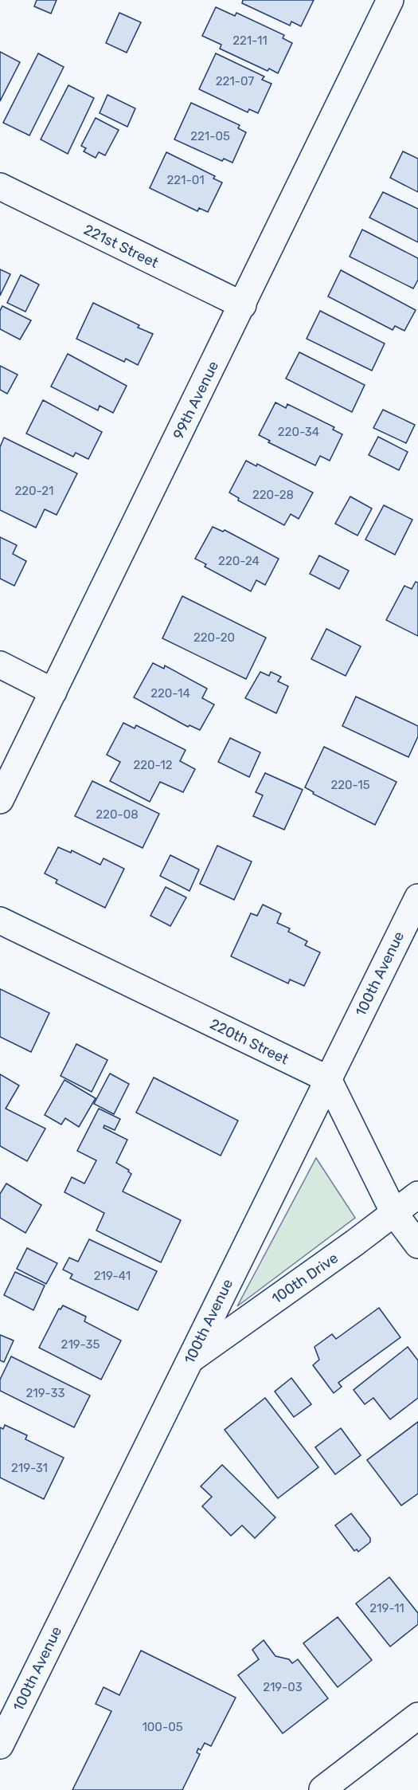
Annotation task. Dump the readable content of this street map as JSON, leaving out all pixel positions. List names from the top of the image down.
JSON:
{
  "streets": {
    "street": [
      "221st Street",
      "99th Avenue",
      "100th Avenue",
      "220th Street",
      "100th Drive"
    ]
  },
  "crossings": [
    ["221st Street", "99th Avenue"],
    ["100th Avenue", "220th Street"],
    ["100th Avenue", "100th Drive"]
  ],
  "house_numbers": [
    "221-11",
    "221-07",
    "221-05",
    "221-01",
    "220-34",
    "220-21",
    "220-28",
    "220-24",
    "220-20",
    "220-14",
    "220-12",
    "220-15",
    "220-08",
    "219-41",
    "219-35",
    "219-33",
    "219-31",
    "219-11",
    "219-03",
    "100-05"
  ]
}
